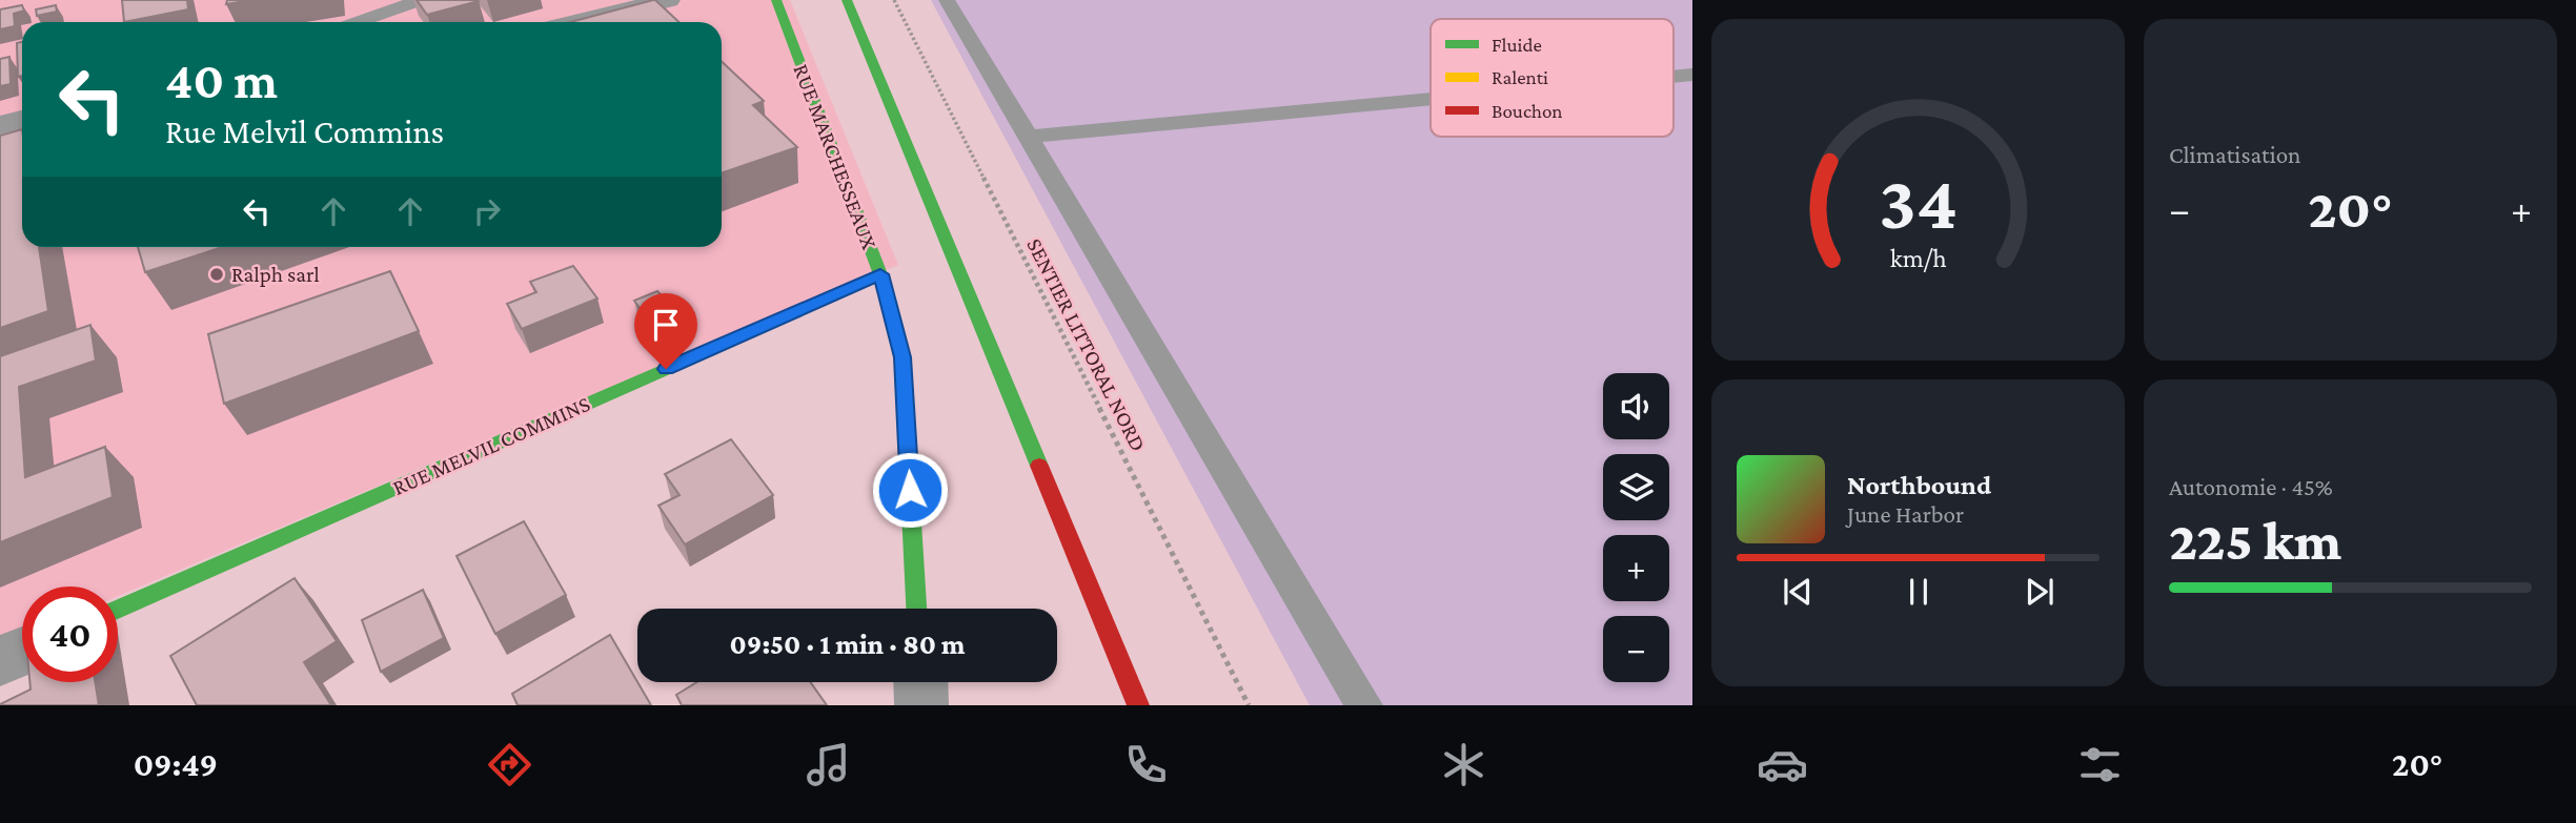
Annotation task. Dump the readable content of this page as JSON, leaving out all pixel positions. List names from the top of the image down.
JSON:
{
  "streets": {
    "street": ["RUE MARCHESSEAUX", "RUE MELVIL COMMINS"],
    "path": ["SENTIER LITTORAL NORD"]
  },
  "crossings": [
    ["RUE MARCHESSEAUX", "RUE MELVIL COMMINS"]
  ],
  "places": ["Ralph sarl"],
  "legend": ["Fluide", "Ralenti", "Bouchon"],
  "page": {
    "tile": [
      "Climatisation",
      ["Autonomie · 45%", "225 km"]
    ],
    "turn": ["40 m", "Rue Melvil Commins"],
    "heat": ["−", "20°", "+"],
    "map_buttons": ["+", "−"],
    "song": ["Northbound", "June Harbor"],
    "limit": "40",
    "trip": "09:50 · 1 min · 80 m",
    "tabs": ["09:49", "20°"],
    "gauge": ["34", "km/h"]
  }
}
